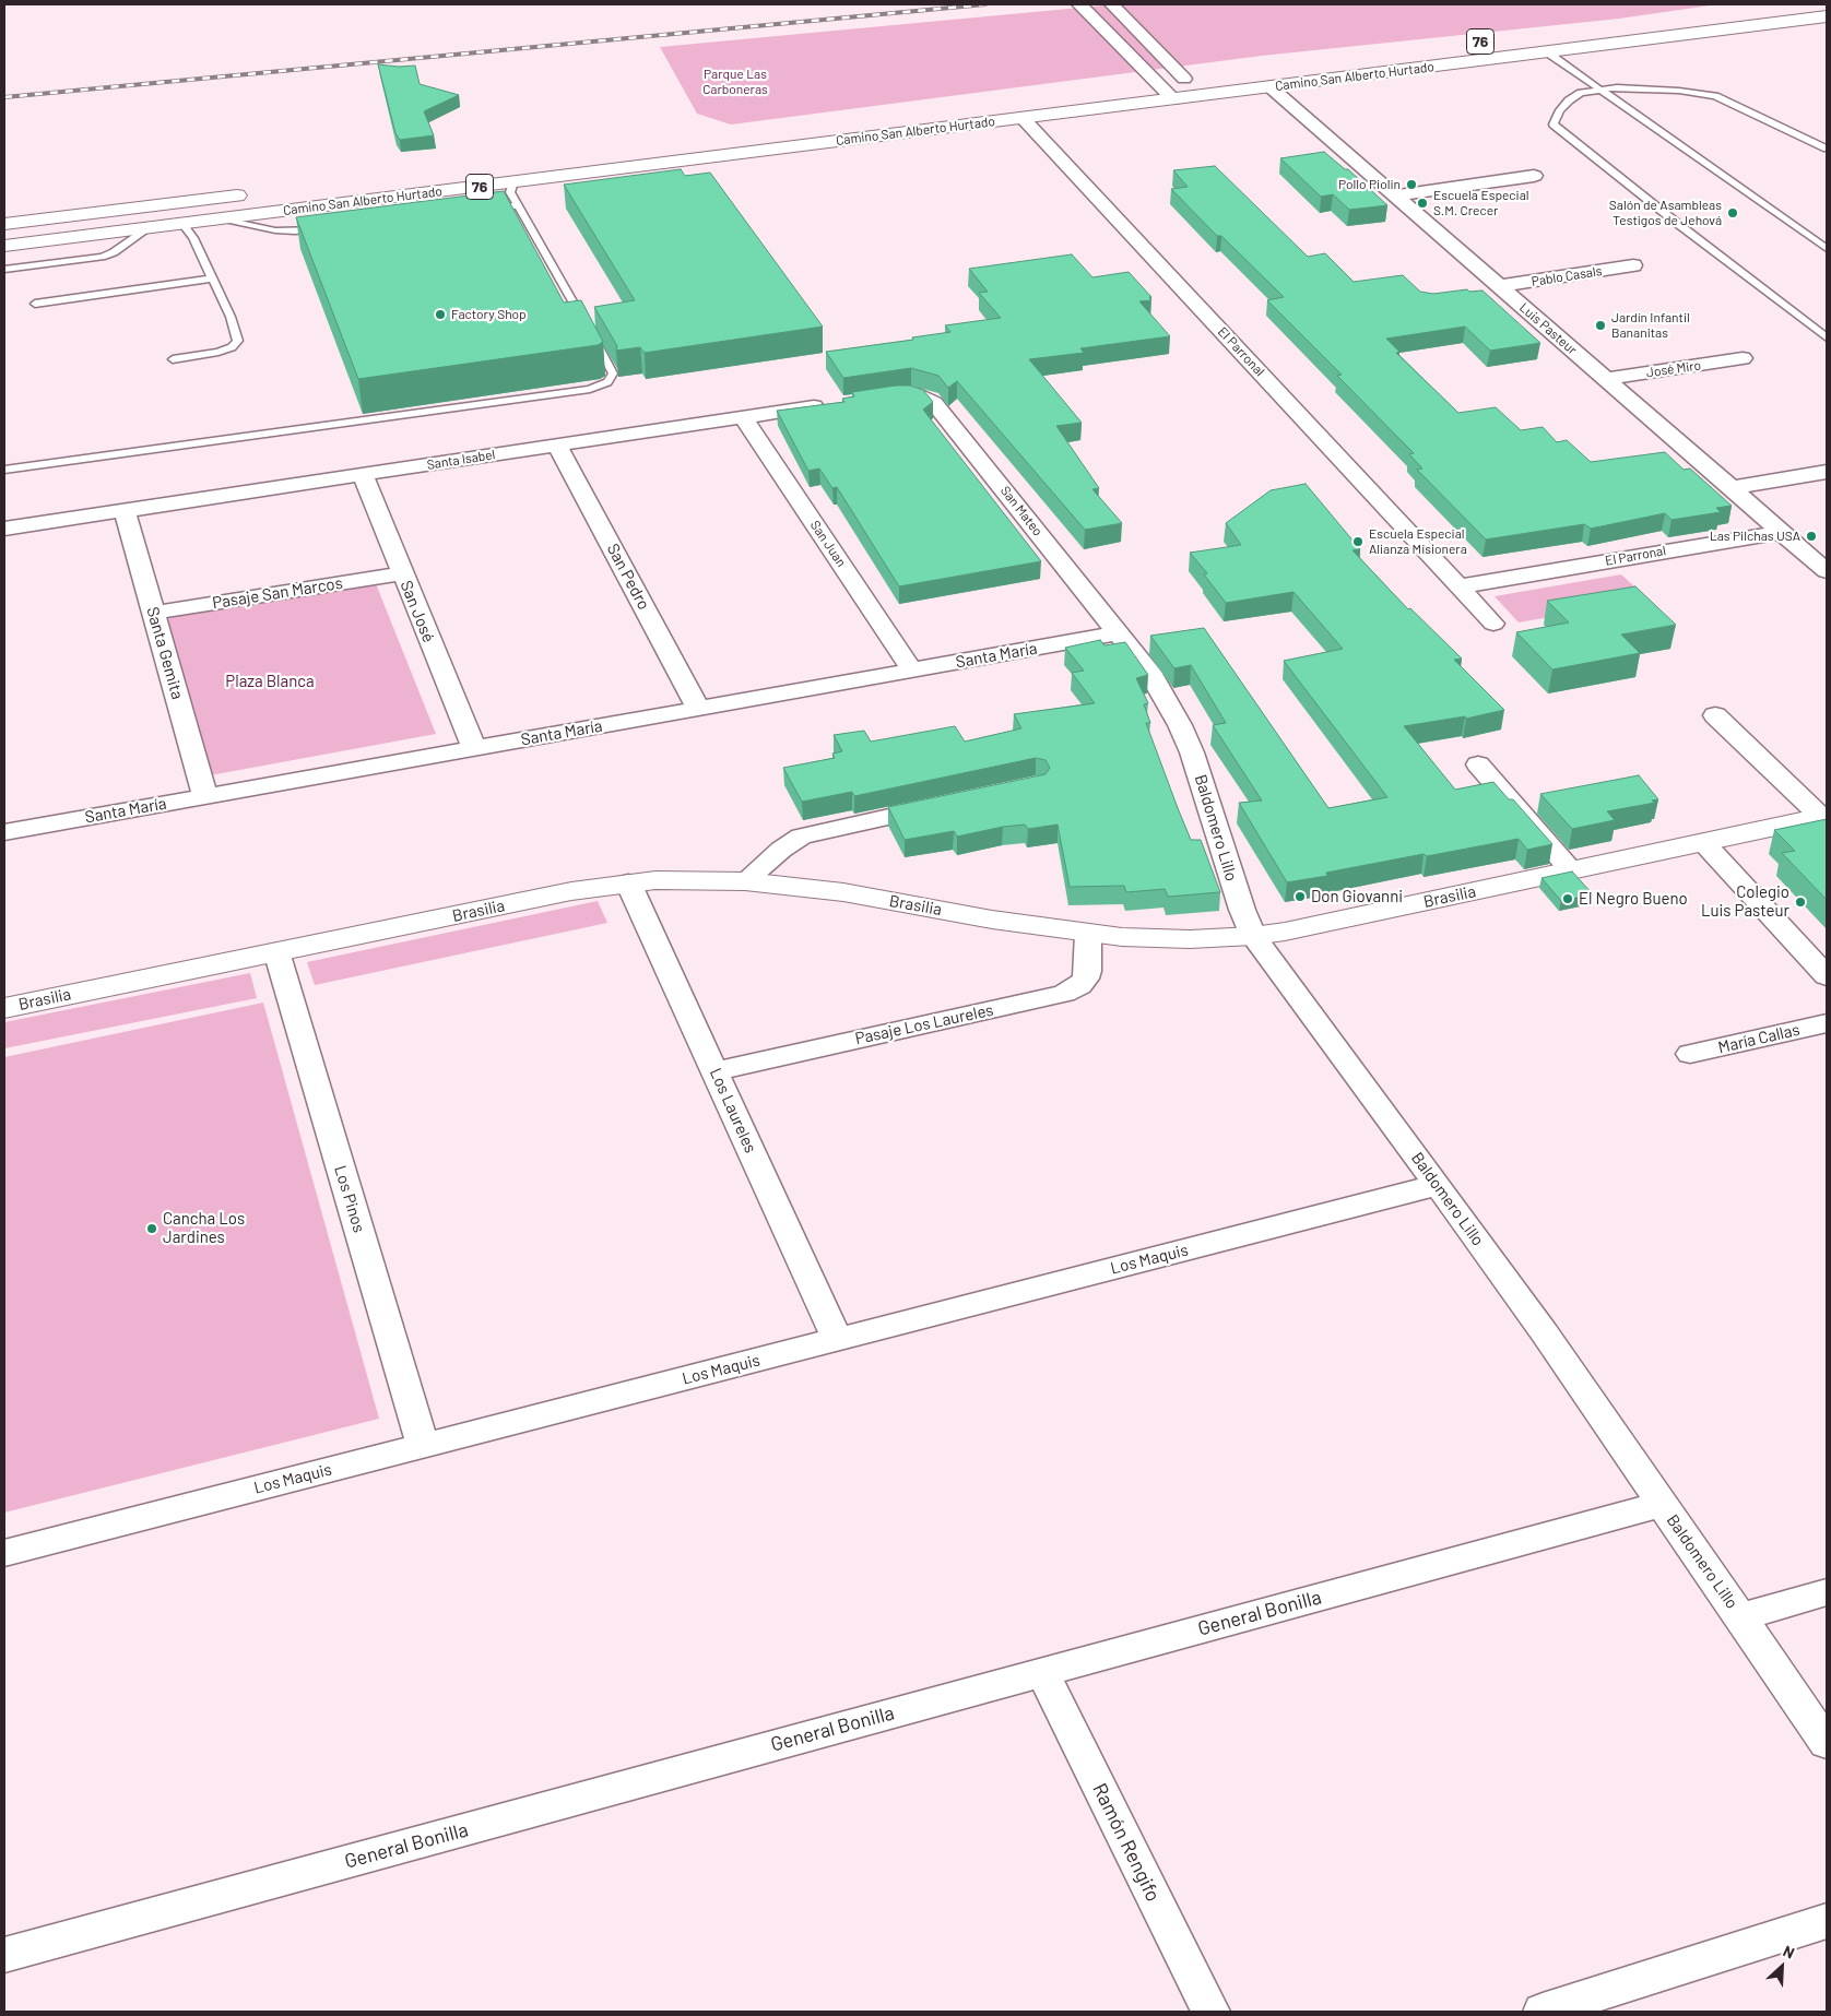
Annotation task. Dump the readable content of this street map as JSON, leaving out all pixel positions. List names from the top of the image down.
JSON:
{
  "streets": {
    "main road": ["76", "Camino San Alberto Hurtado", "Brasilia"],
    "street": [
      "Pablo Casals",
      "Luis Pasteur",
      "El Parronal",
      "José Miro",
      "Santa Isabel",
      "San Mateo",
      "San Juan",
      "San Pedro",
      "Pasaje San Marcos",
      "San José",
      "Santa Gemita",
      "Santa María",
      "Baldomero Lillo",
      "Pasaje Los Laureles",
      "María Callas",
      "Los Laureles",
      "Los Pinos",
      "Los Maquis",
      "General Bonilla",
      "Ramón Rengifo"
    ]
  },
  "crossings": [
    ["Camino San Alberto Hurtado", "Luis Pasteur"],
    ["Camino San Alberto Hurtado", "El Parronal"],
    ["Pablo Casals", "Luis Pasteur"],
    ["Luis Pasteur", "El Parronal"],
    ["Luis Pasteur", "José Miro"],
    ["Santa Isabel", "San Juan"],
    ["Santa Isabel", "San Pedro"],
    ["Santa Isabel", "San José"],
    ["Santa Isabel", "Santa Gemita"],
    ["San Mateo", "Santa María"],
    ["San Mateo", "Baldomero Lillo"],
    ["San Juan", "Santa María"],
    ["San Pedro", "Santa María"],
    ["Pasaje San Marcos", "San José"],
    ["Pasaje San Marcos", "Santa Gemita"],
    ["San José", "Santa María"],
    ["Santa Gemita", "Santa María"],
    ["Santa María", "Baldomero Lillo"],
    ["Baldomero Lillo", "Brasilia"],
    ["Baldomero Lillo", "Los Maquis"],
    ["Baldomero Lillo", "General Bonilla"],
    ["Brasilia", "Pasaje Los Laureles"],
    ["Brasilia", "Los Laureles"],
    ["Brasilia", "Los Pinos"],
    ["Pasaje Los Laureles", "Los Laureles"],
    ["Los Laureles", "Los Maquis"],
    ["Los Pinos", "Los Maquis"],
    ["General Bonilla", "Ramón Rengifo"]
  ],
  "parks": ["Parque Las Carboneras", "Plaza Blanca"],
  "places": [
    "Pollo Piolin",
    "Escuela Especial S.M. Crecer",
    "Salón de Asambleas Testigos de Jehová",
    "Factory Shop",
    "Jardín Infantil Bananitas",
    "Las Pilchas USA",
    "Escuela Especial Alianza Misionera",
    "Don Giovanni",
    "El Negro Bueno",
    "Colegio Luis Pasteur",
    "Cancha Los Jardines"
  ],
  "north": "top right"
}
